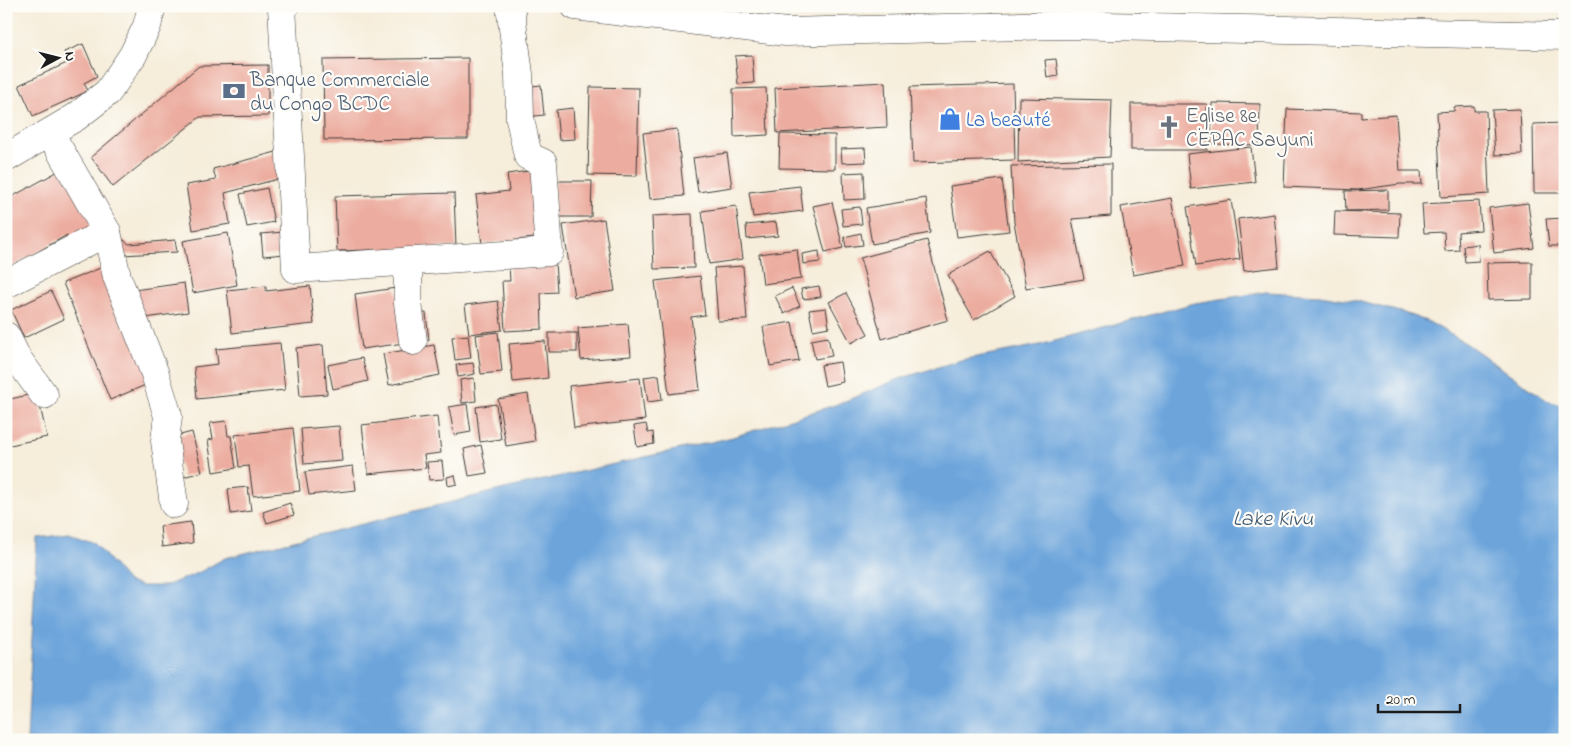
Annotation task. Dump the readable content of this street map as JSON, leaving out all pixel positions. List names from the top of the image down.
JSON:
{
  "water": ["Lake Kivu"],
  "places": {
    "bank": ["Banque Commerciale du Congo BCDC"],
    "shop": ["La beauté"],
    "church": ["Eglise 8e CEPAC Sayuni"]
  },
  "scale_bar": "20 m",
  "north": "right"
}
